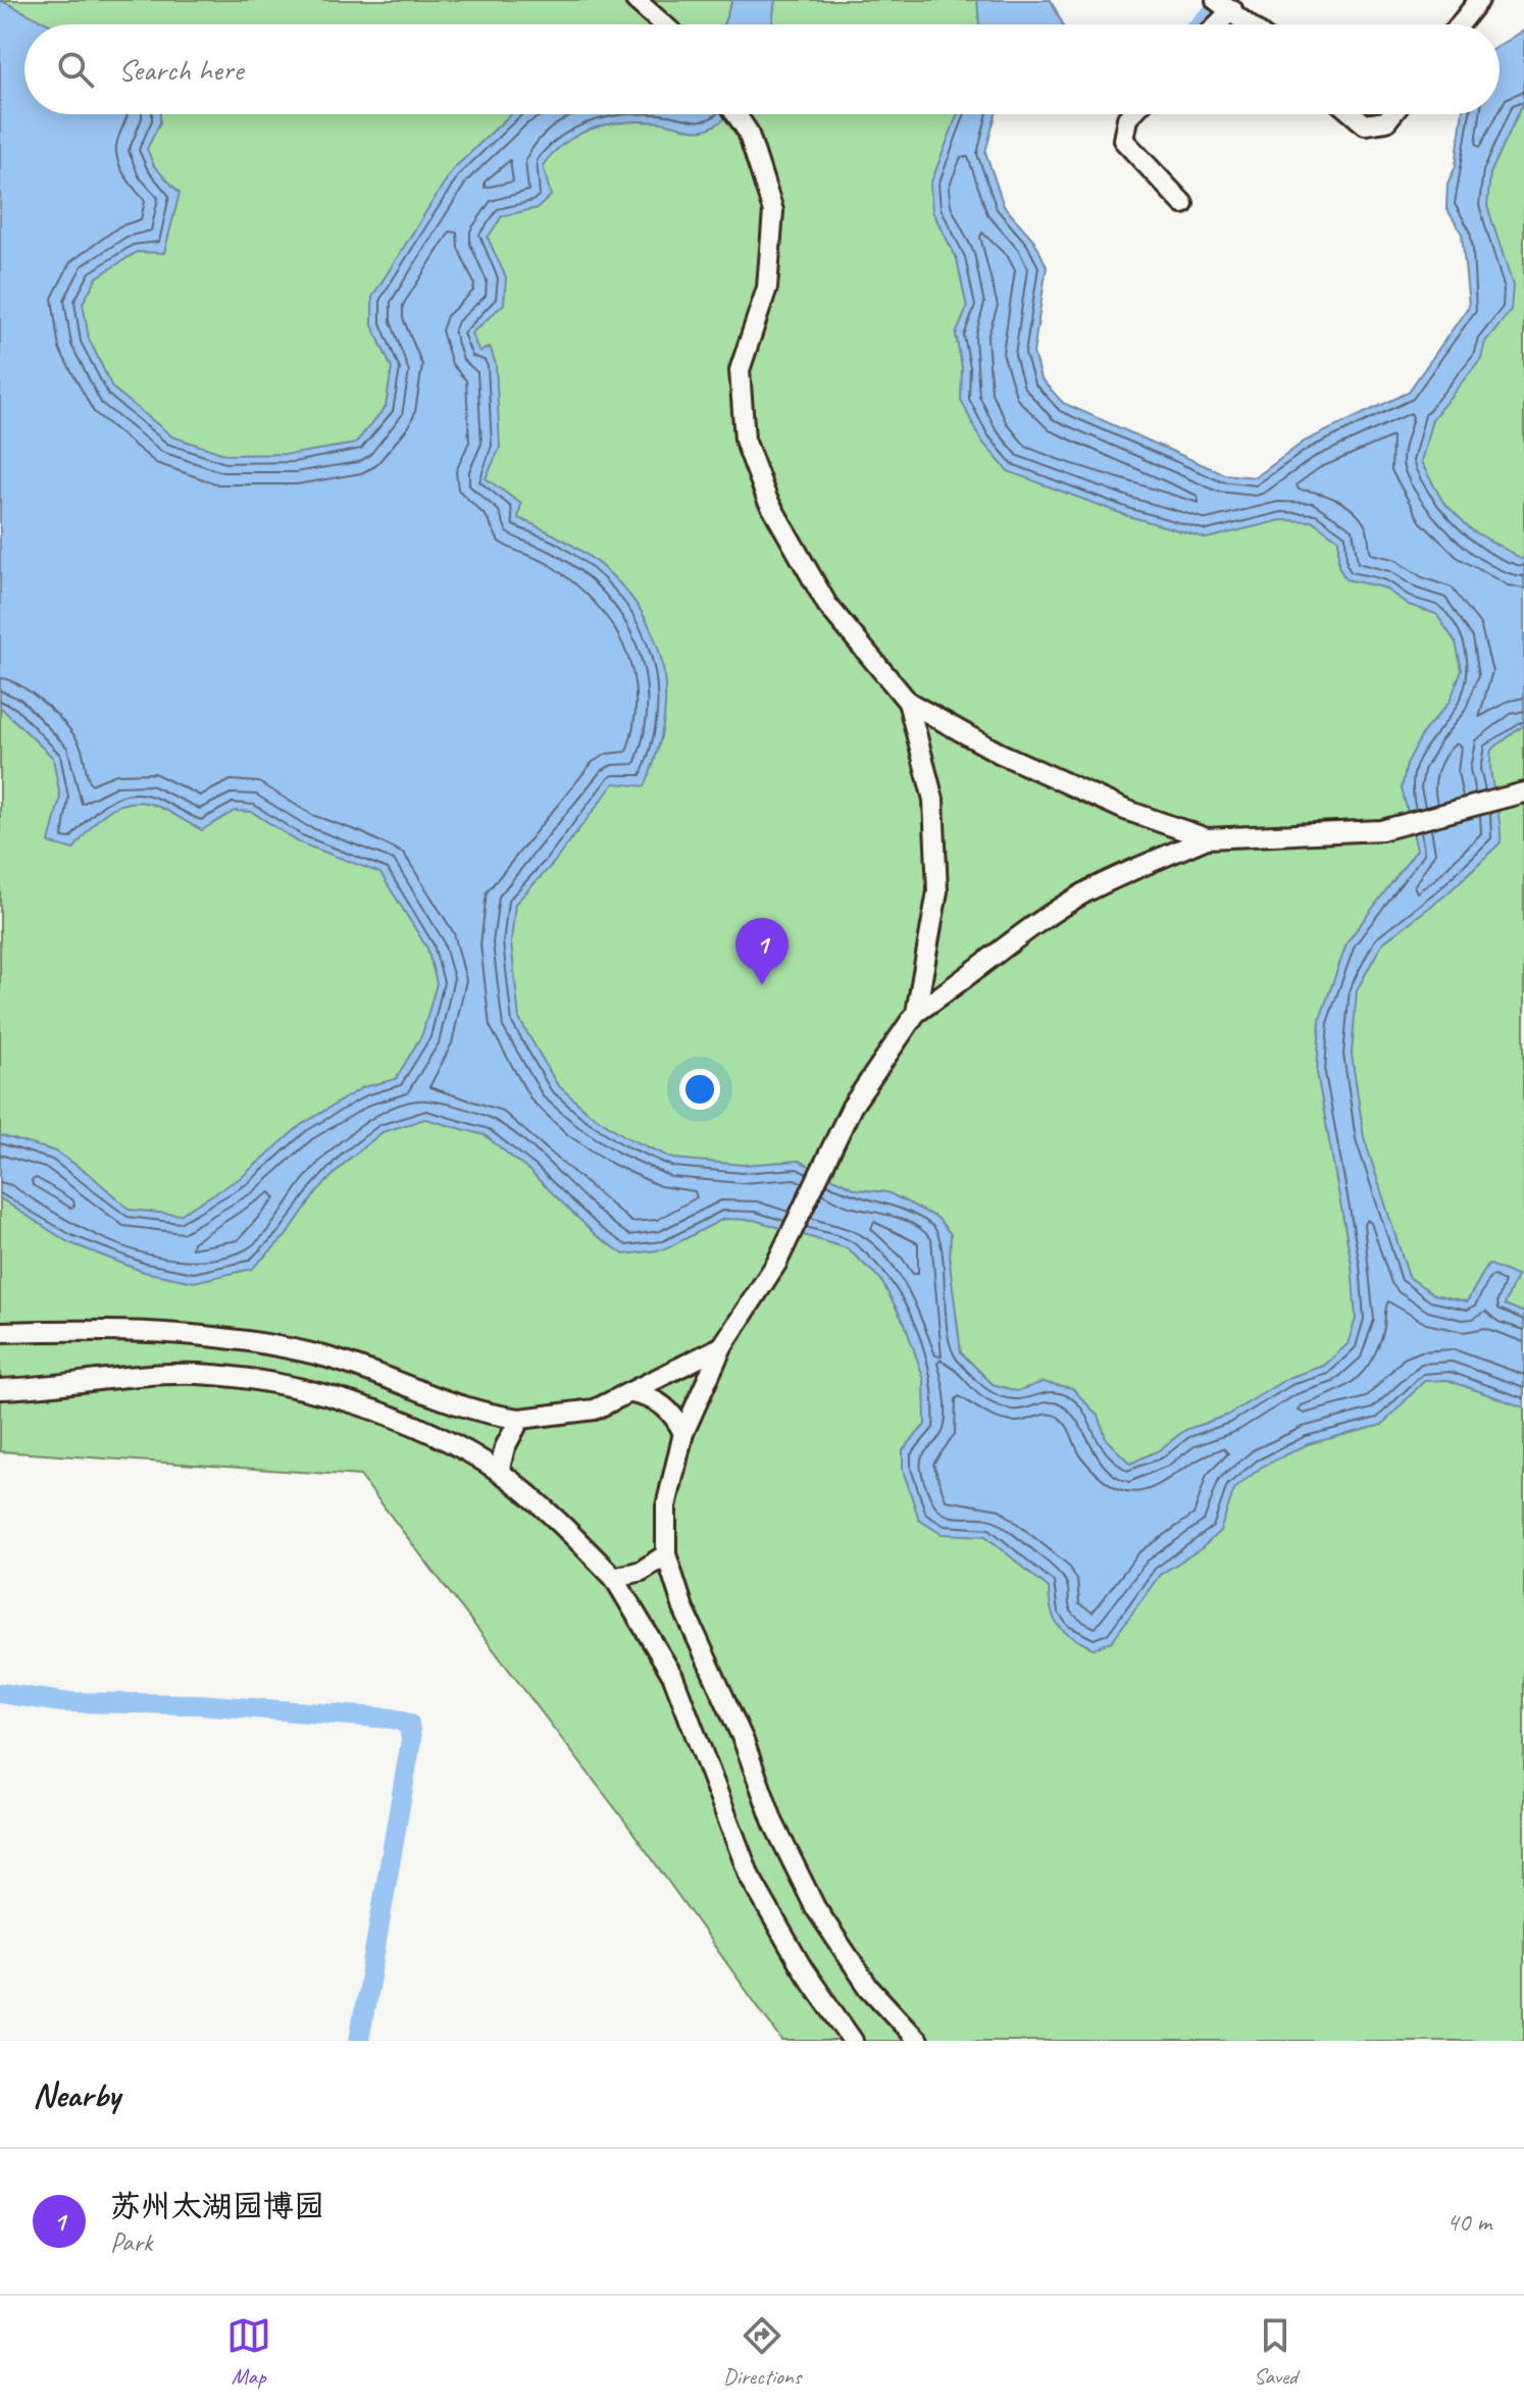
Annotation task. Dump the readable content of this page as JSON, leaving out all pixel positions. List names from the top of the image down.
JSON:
{
  "page": {
    "search": "Search here",
    "pins": "1",
    "heading": "Nearby",
    "list": [
      {
        "mark": "1",
        "name": "苏州太湖园博园",
        "note": "Park",
        "value": "40 m"
      }
    ],
    "nav": ["Map", "Directions", "Saved"]
  }
}
